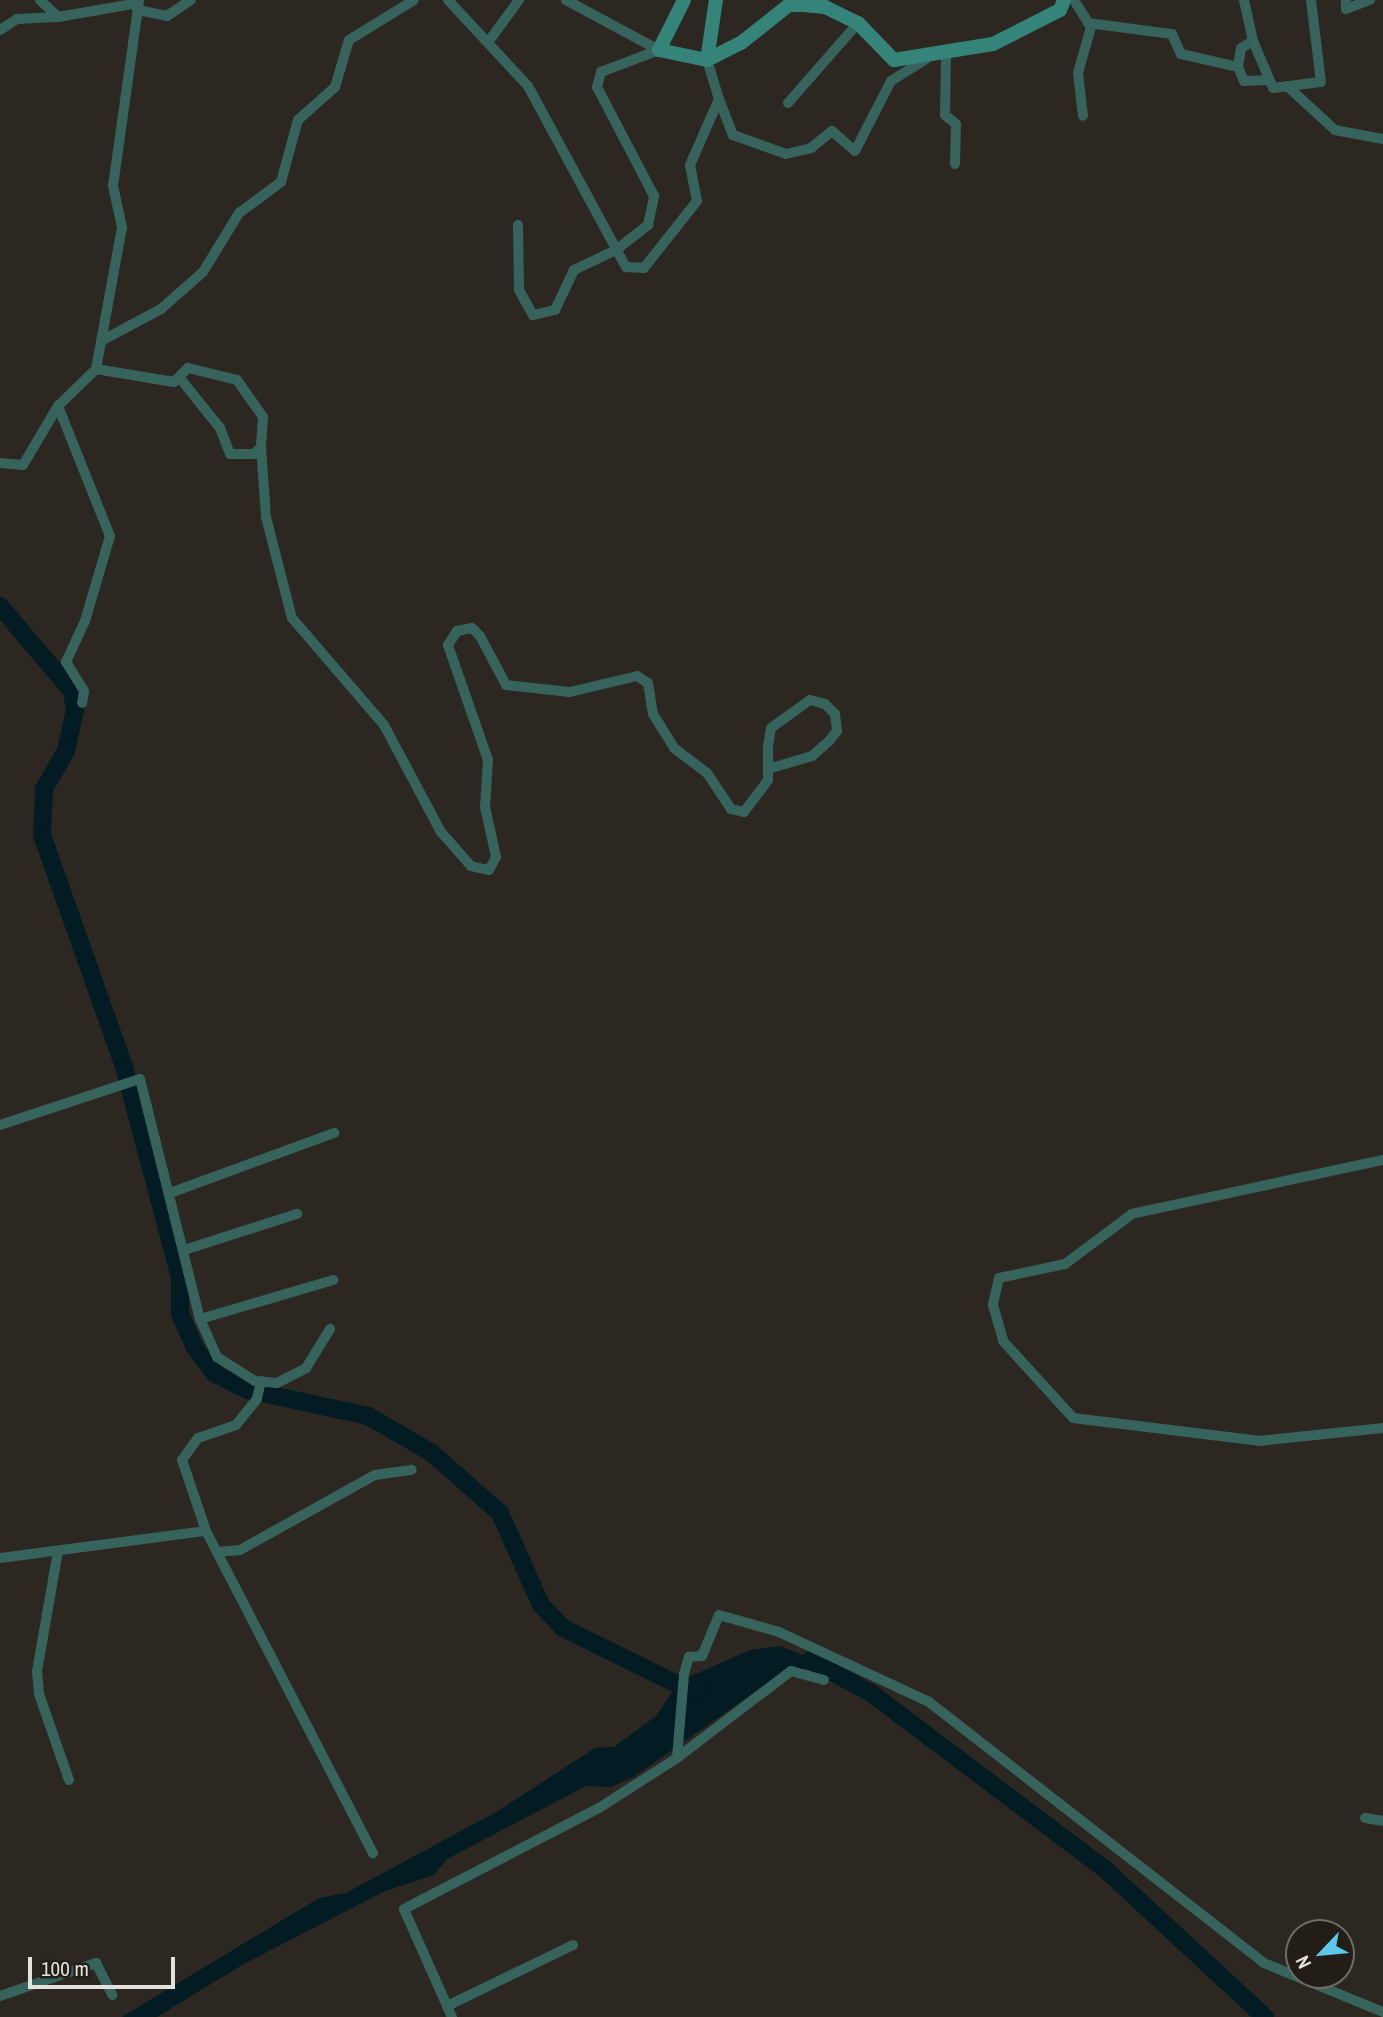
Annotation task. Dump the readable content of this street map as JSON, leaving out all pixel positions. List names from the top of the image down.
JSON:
{
  "scale_bar": "100 m",
  "north": "bottom left"
}
